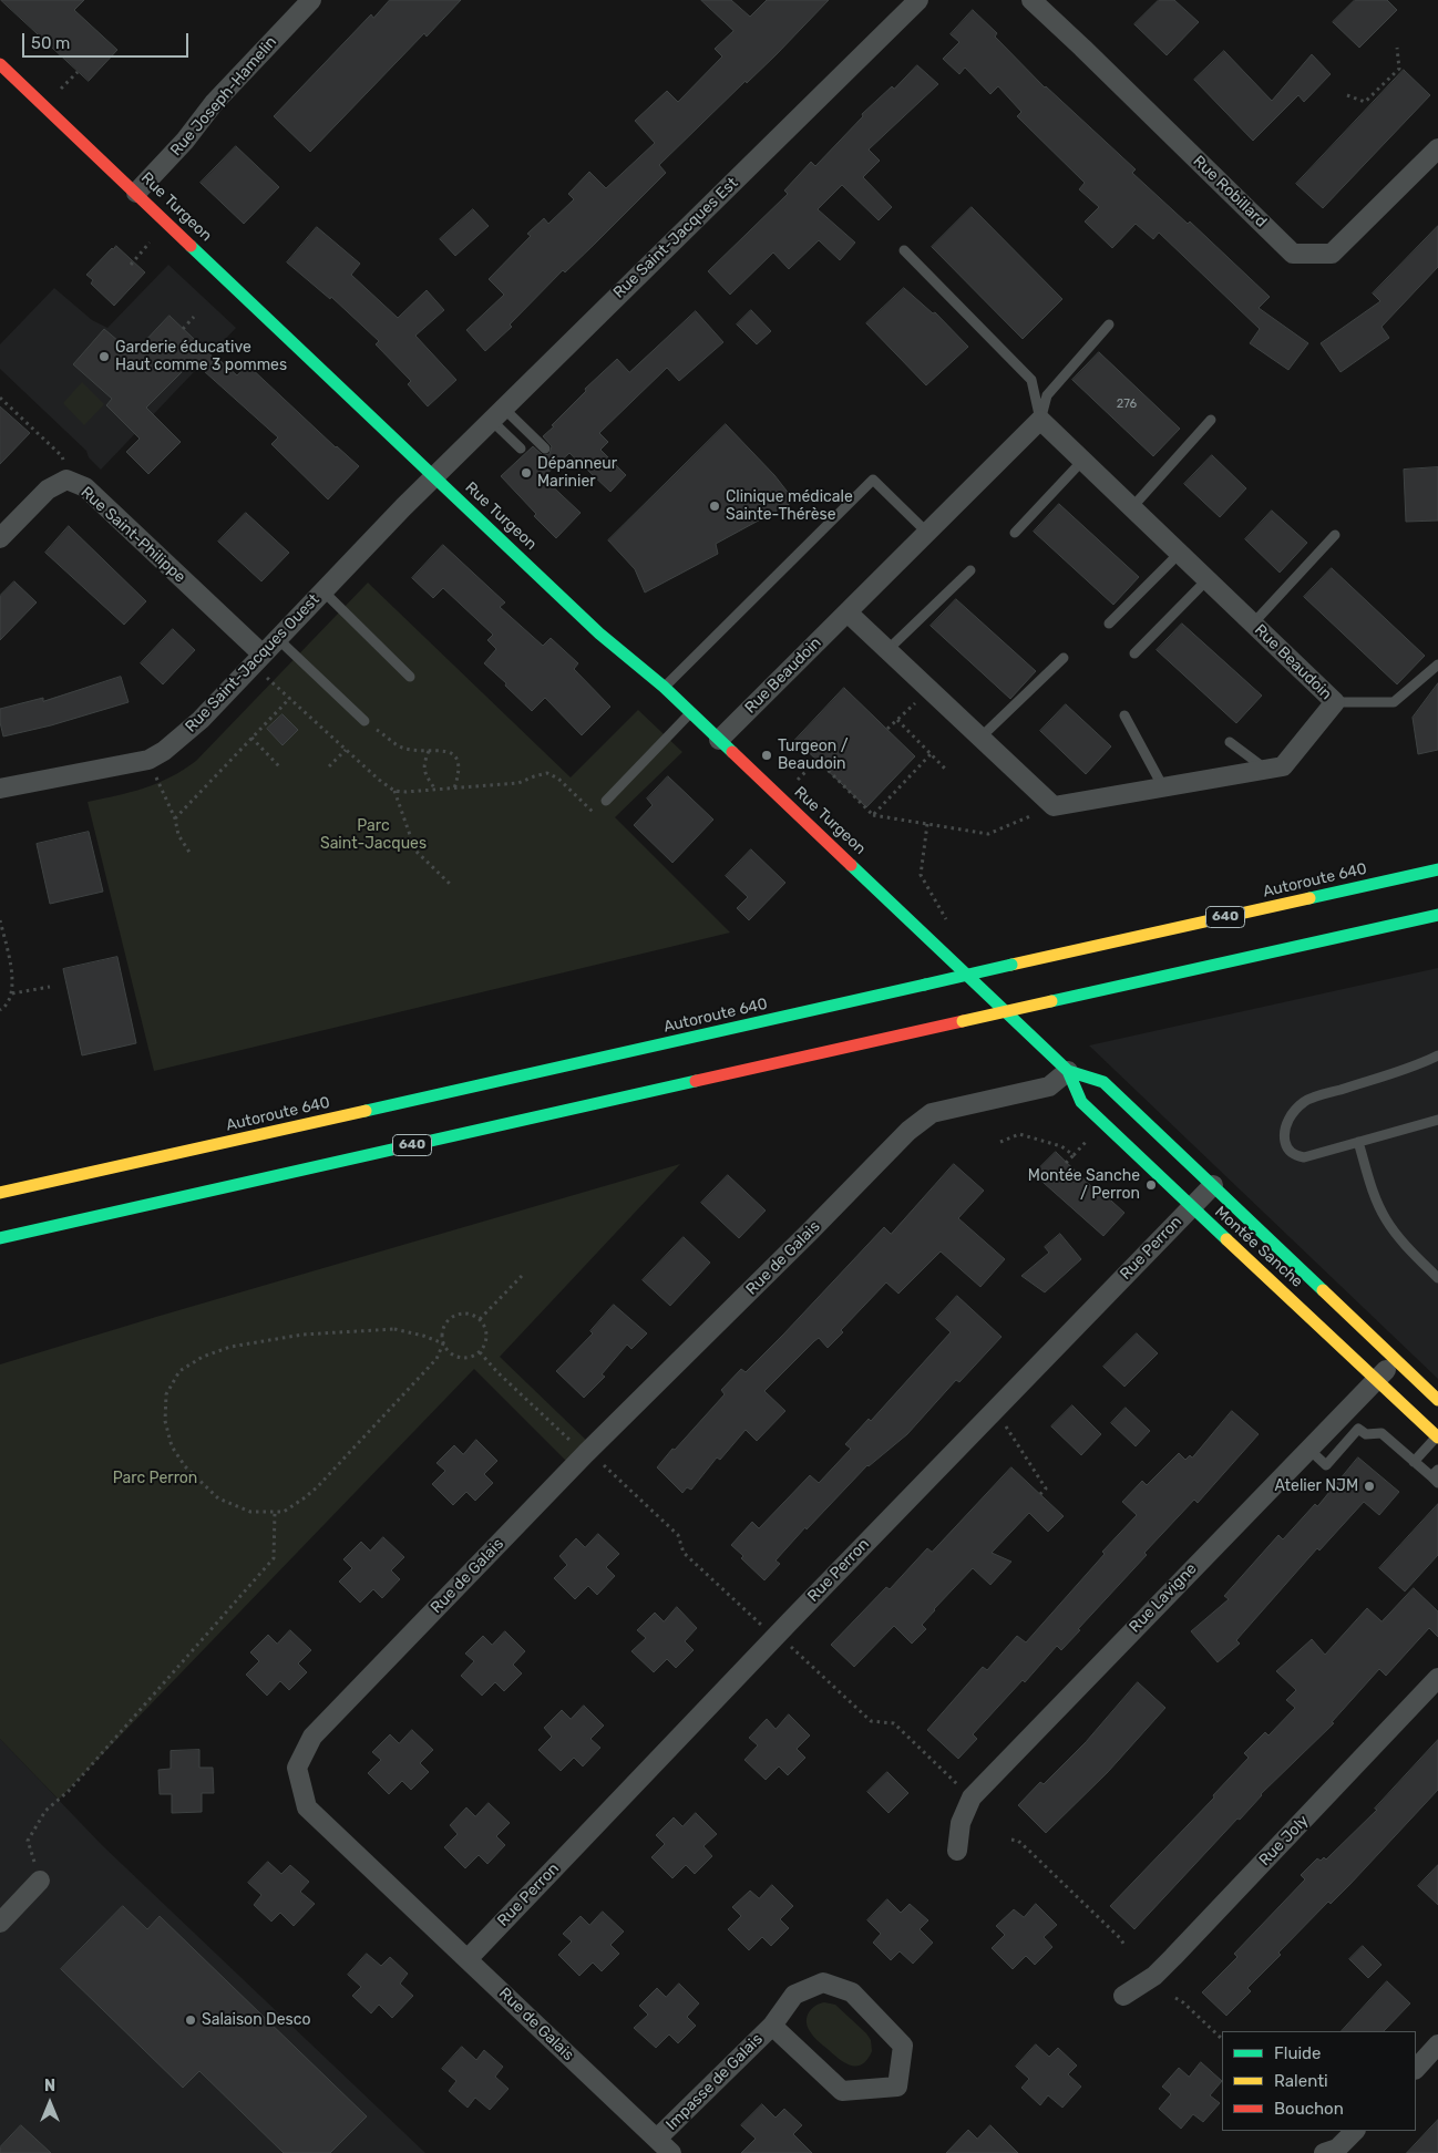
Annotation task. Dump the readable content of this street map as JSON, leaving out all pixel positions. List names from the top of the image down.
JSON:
{
  "streets": {
    "main road": [
      "Rue Turgeon",
      "Autoroute 640",
      "640",
      "Montée Sanche"
    ],
    "street": [
      "Rue Joseph-Hamelin",
      "Rue Robillard",
      "Rue Saint-Jacques Est",
      "Rue Saint-Philippe",
      "Rue Beaudoin",
      "Rue Saint-Jacques Ouest",
      "Rue Perron",
      "Rue de Galais",
      "Rue Lavigne",
      "Rue Joly",
      "Impasse de Galais"
    ]
  },
  "crossings": [
    ["Rue Joseph-Hamelin", "Rue Turgeon"],
    ["Rue Turgeon", "Rue Saint-Jacques Est"],
    ["Rue Turgeon", "Rue Beaudoin"],
    ["Rue Turgeon", "Rue Saint-Jacques Ouest"],
    ["Rue Turgeon", "Montée Sanche"],
    ["Rue Saint-Jacques Est", "Rue Saint-Jacques Ouest"],
    ["Rue Saint-Philippe", "Rue Saint-Jacques Ouest"],
    ["Montée Sanche", "Rue Perron"],
    ["Montée Sanche", "Rue de Galais"],
    ["Montée Sanche", "Rue Lavigne"],
    ["Rue Perron", "Rue de Galais"],
    ["Rue de Galais", "Impasse de Galais"]
  ],
  "parks": ["Parc Saint-Jacques", "Parc Perron"],
  "places": [
    "Garderie éducative Haut comme 3 pommes",
    "Dépanneur Marinier",
    "Clinique médicale Sainte-Thérèse",
    "Turgeon / Beaudoin",
    "Montée Sanche / Perron",
    "Atelier NJM",
    "Salaison Desco"
  ],
  "house_numbers": ["276"],
  "legend": ["Fluide", "Ralenti", "Bouchon"],
  "scale_bar": "50 m",
  "north": "top"
}
